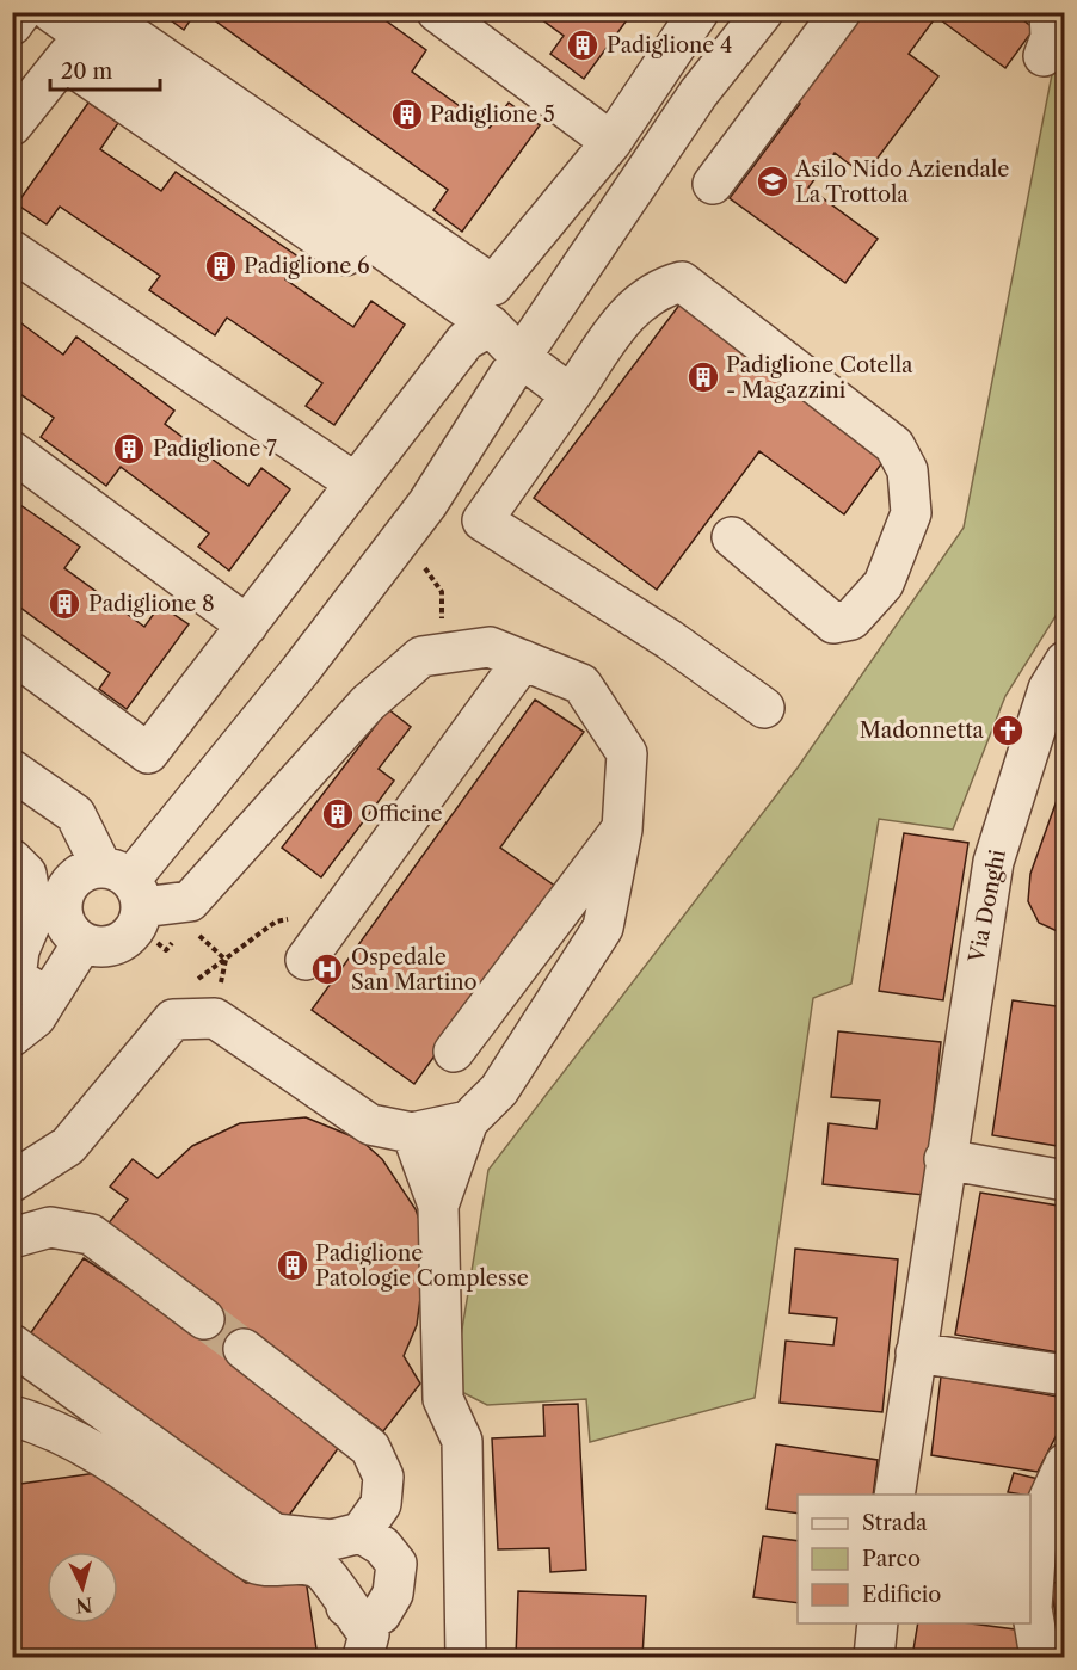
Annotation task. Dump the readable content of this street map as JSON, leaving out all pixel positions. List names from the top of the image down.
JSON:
{
  "streets": {
    "street": ["Via Donghi"]
  },
  "places": {
    "building": [
      "Padiglione 4",
      "Padiglione 5",
      "Padiglione 6",
      "Padiglione Cotella - Magazzini",
      "Padiglione 7",
      "Padiglione 8",
      "Officine",
      "Padiglione Patologie Complesse"
    ],
    "school or university": ["Asilo Nido Aziendale La Trottola"],
    "church": ["Madonnetta"],
    "hospital": ["Ospedale San Martino"]
  },
  "legend": ["Strada", "Parco", "Edificio"],
  "scale_bar": "20 m",
  "north": "bottom"
}
